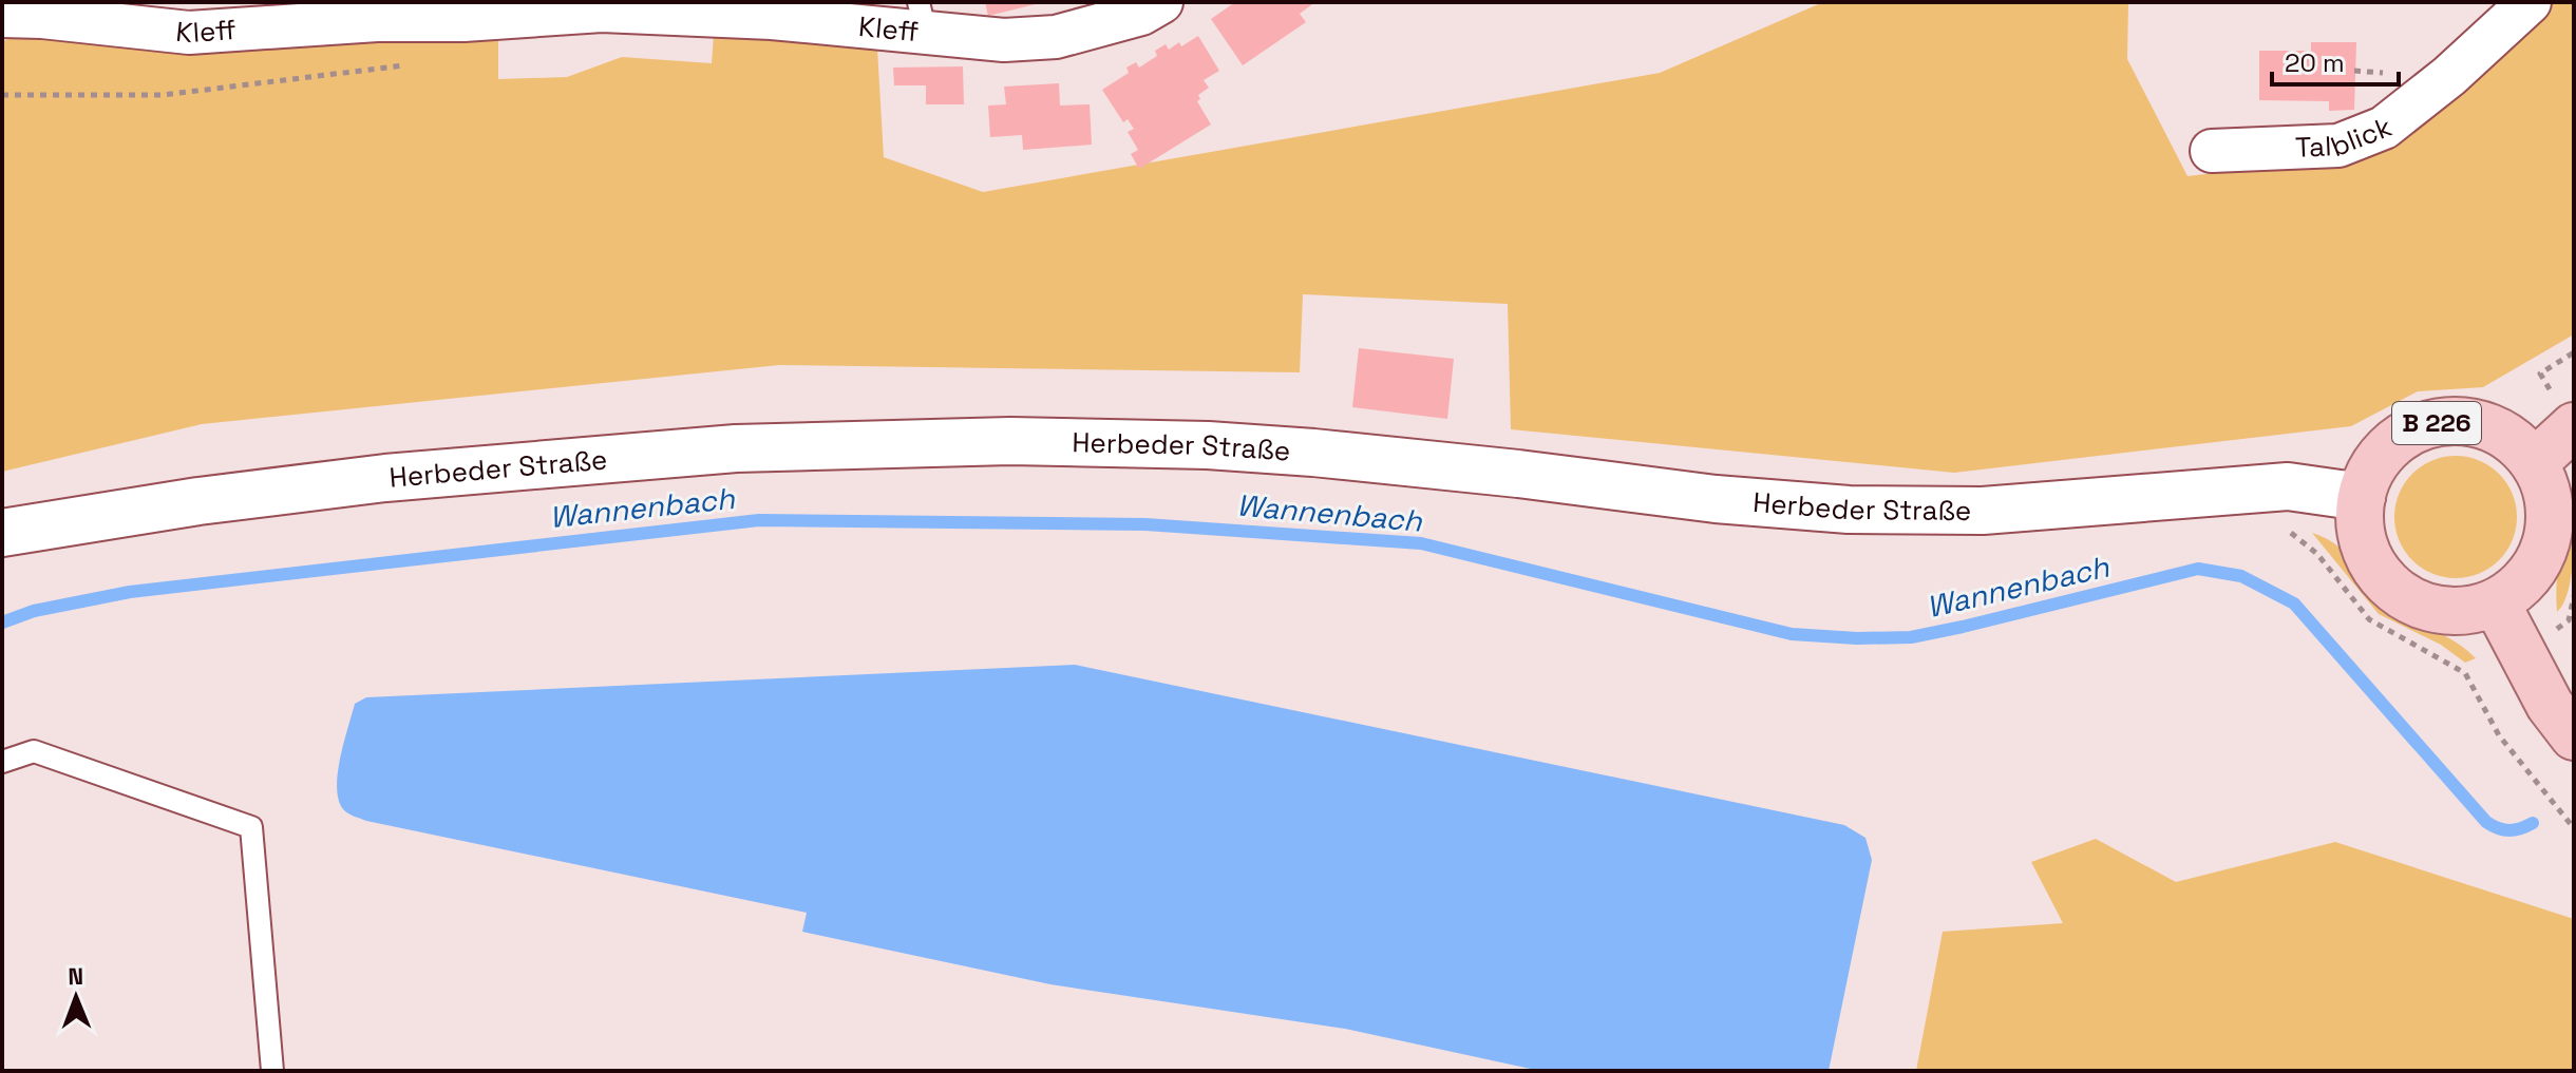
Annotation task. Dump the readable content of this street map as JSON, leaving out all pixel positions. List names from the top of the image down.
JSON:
{
  "streets": {
    "main road": ["B 226", "Herbeder Straße"],
    "street": ["Kleff", "Talblick"]
  },
  "crossings": [
    ["B 226", "Herbeder Straße"]
  ],
  "water": ["Wannenbach"],
  "scale_bar": "20 m",
  "north": "top"
}
